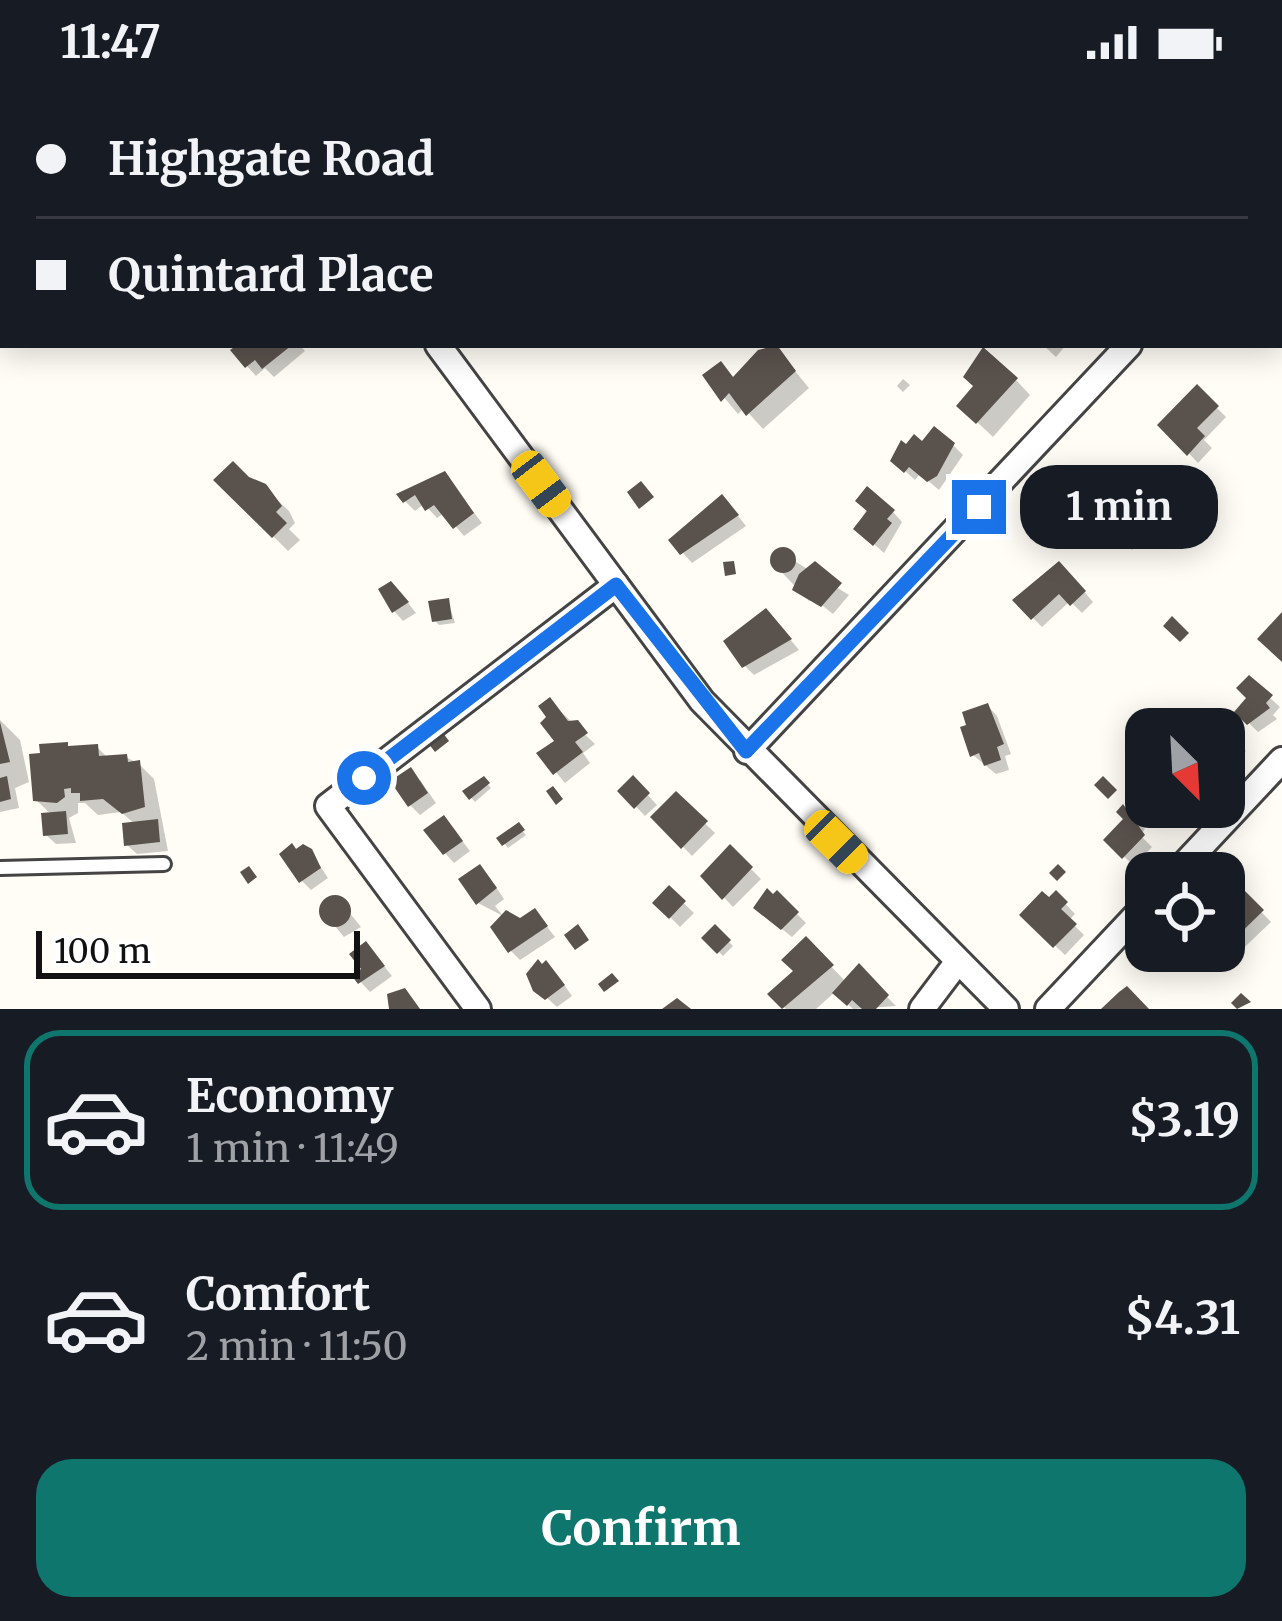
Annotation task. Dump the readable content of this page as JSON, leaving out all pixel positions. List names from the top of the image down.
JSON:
{
  "scale_bar": "100 m",
  "north": "bottom right",
  "page": {
    "status": "11:47",
    "banner": ["Highgate Road", "Quintard Place"],
    "bubble": "1 min",
    "scale": "100 m",
    "list": [
      {
        "name": "Economy",
        "note": "1 min · 11:49",
        "value": "$3.19"
      },
      {
        "name": "Comfort",
        "note": "2 min · 11:50",
        "value": "$4.31"
      }
    ],
    "buttons": "Confirm"
  }
}
